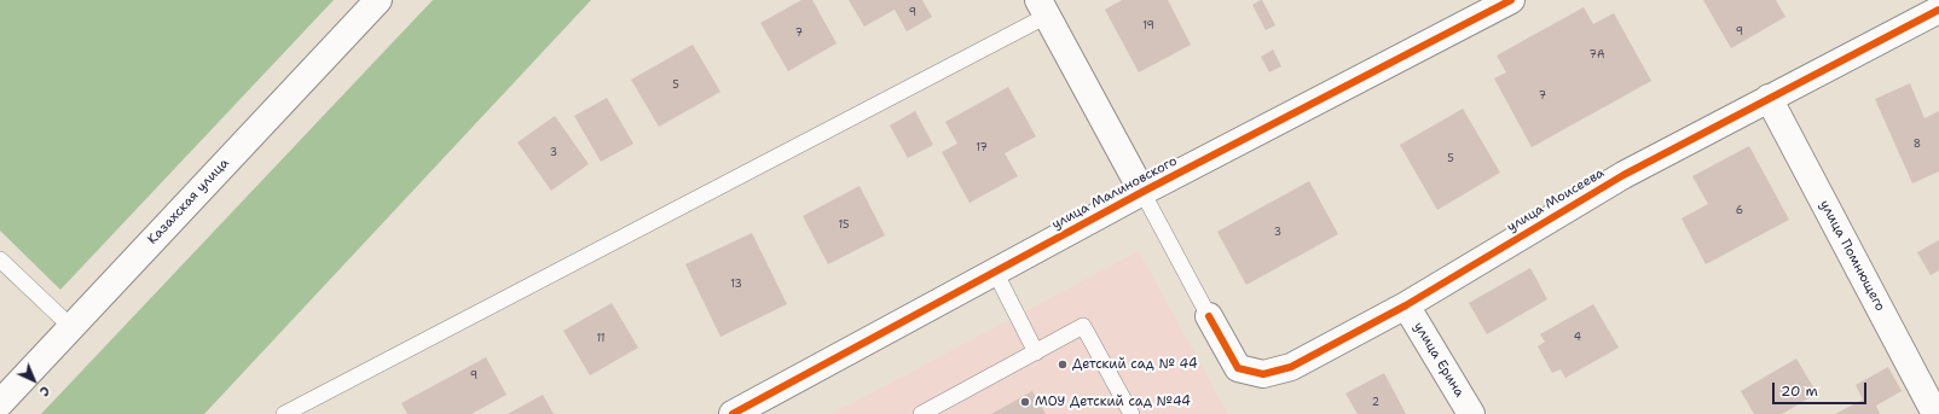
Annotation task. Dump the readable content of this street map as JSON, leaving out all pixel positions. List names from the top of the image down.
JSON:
{
  "streets": {
    "street": [
      "улица Малиновского",
      "улица Моисеева",
      "Казахская улица",
      "улица Помнющего",
      "улица Ерина"
    ]
  },
  "crossings": [
    ["улица Моисеева", "улица Помнющего"],
    ["улица Моисеева", "улица Ерина"]
  ],
  "places": ["Детский сад № 44", "МОУ Детский сад №44"],
  "house_numbers": [
    "9",
    "19",
    "9",
    "7",
    "7А",
    "5",
    "7",
    "8",
    "17",
    "3",
    "5",
    "6",
    "15",
    "3",
    "13",
    "4",
    "11",
    "9",
    "2"
  ],
  "scale_bar": "20 m",
  "north": "bottom right"
}
